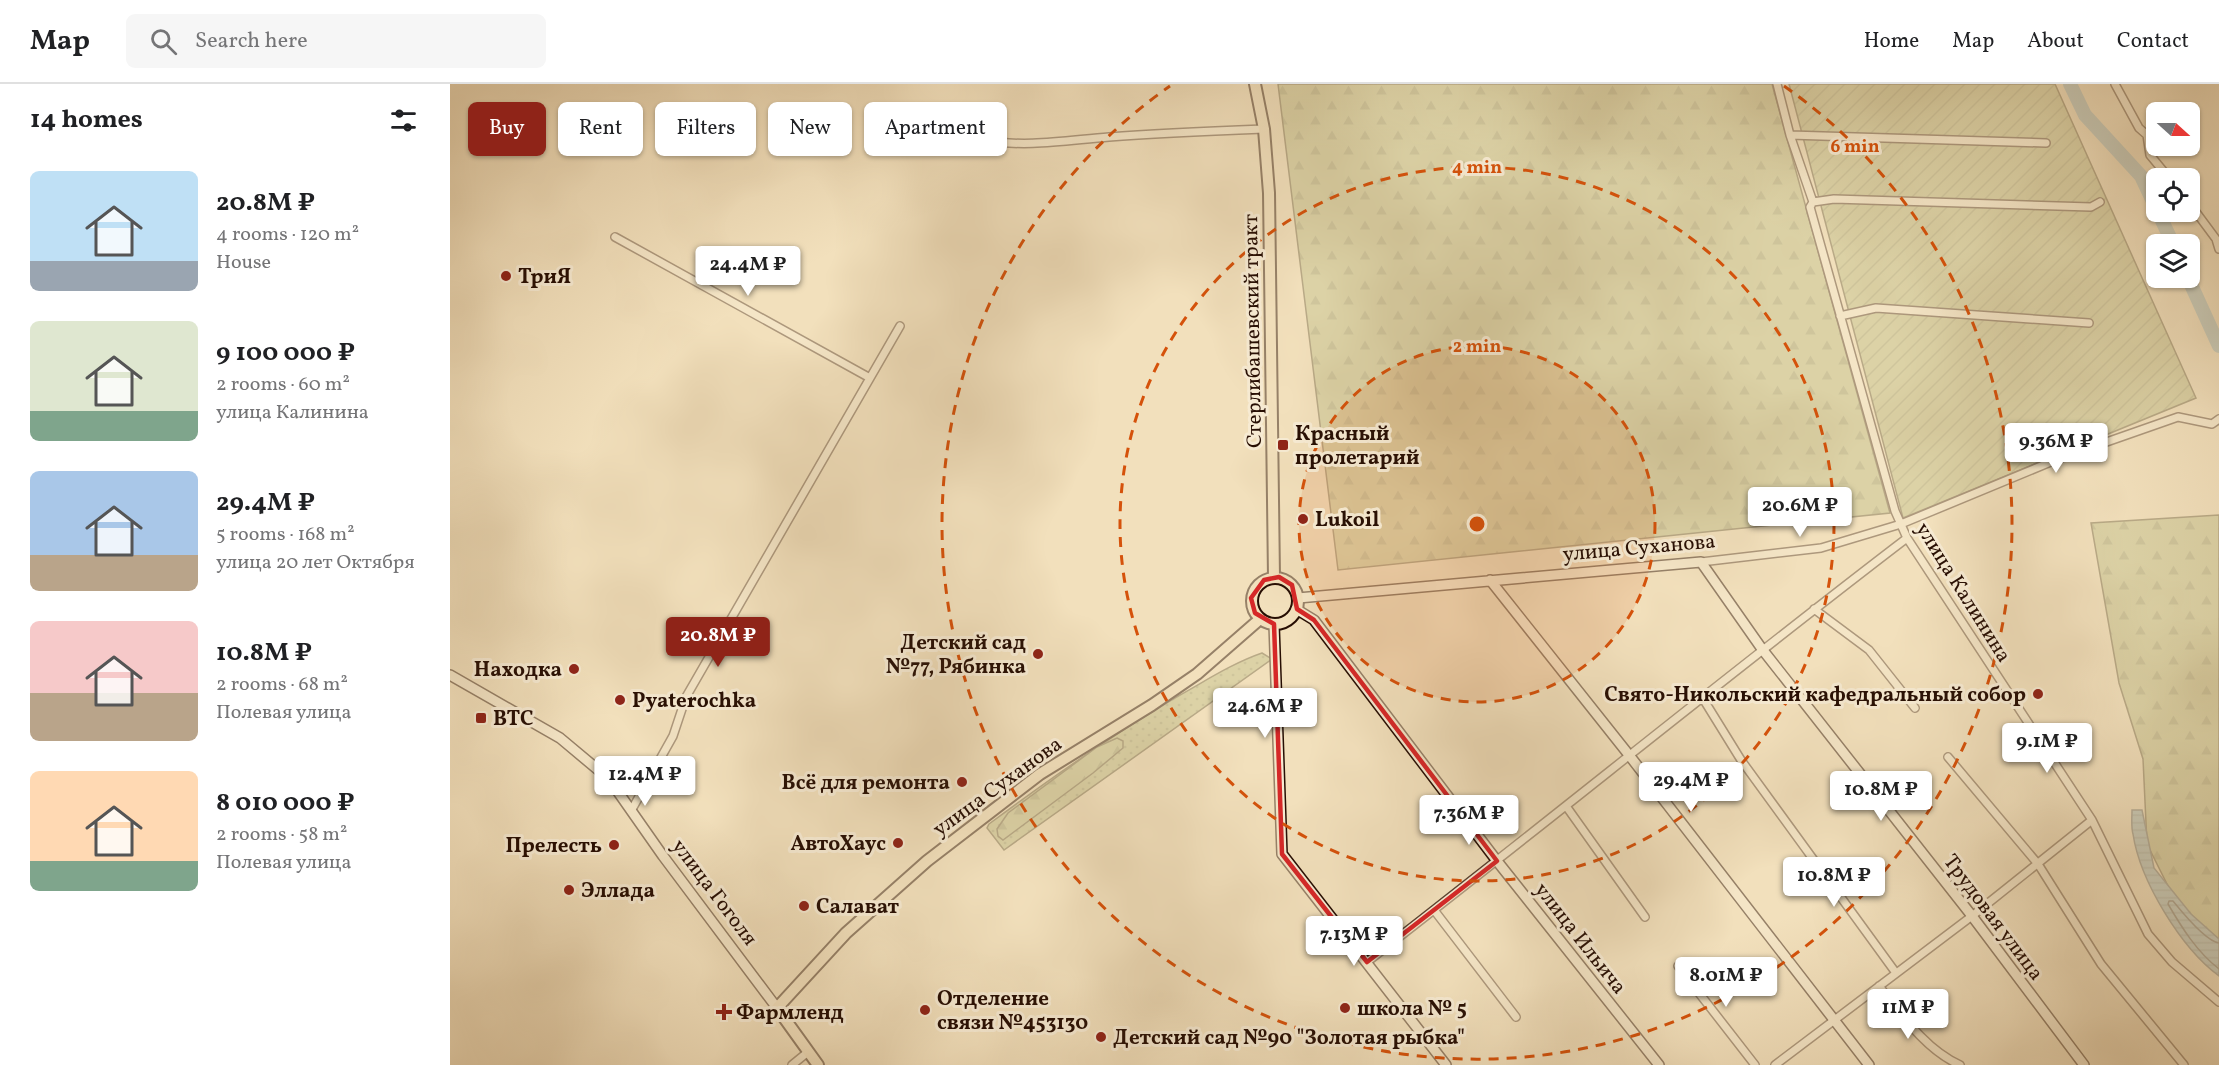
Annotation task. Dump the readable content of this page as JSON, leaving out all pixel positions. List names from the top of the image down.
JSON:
{
  "streets": {
    "main road": [
      "Стерлибашевский тракт",
      "улица Суханова",
      "улица Гоголя",
      "Трудовая улица",
      "улица Ильича"
    ],
    "street": ["улица Калинина"]
  },
  "crossings": [
    ["Стерлибашевский тракт", "улица Суханова"],
    ["Стерлибашевский тракт", "улица Ильича"],
    ["улица Суханова", "улица Калинина"],
    ["улица Суханова", "улица Гоголя"],
    ["улица Суханова", "Трудовая улица"],
    ["улица Суханова", "улица Ильича"]
  ],
  "places": {
    "other": [
      "ТриЯ",
      "Lukoil",
      "Детский сад №77, Рябинка",
      "Находка",
      "Свято-Никольский кафедральный собор",
      "Pyaterochka",
      "Всё для ремонта",
      "АвтоХаус",
      "Прелесть",
      "Эллада",
      "Салават",
      "школа № 5",
      "Отделение связи №453130",
      "Детский сад №90 \"Золотая рыбка\""
    ],
    "transit": ["Красный пролетарий", "ВТС"],
    "health": ["Фармленд"]
  },
  "north": "right",
  "page": {
    "header": "Map",
    "search": "Search here",
    "nav": [
      "Home",
      "Map",
      "About",
      "Contact"
    ],
    "heading": "14 homes",
    "chip": [
      "Buy",
      "Rent",
      "Filters",
      "New",
      "Apartment"
    ],
    "list": [
      {
        "name": "20.8M ₽",
        "note": "4 rooms · 120 m² · House"
      },
      {
        "name": "9 100 000 ₽",
        "note": "2 rooms · 60 m² · улица Калинина"
      },
      {
        "name": "29.4M ₽",
        "note": "5 rooms · 168 m² · улица 20 лет Октября"
      },
      {
        "name": "10.8M ₽",
        "note": "2 rooms · 68 m² · Полевая улица"
      },
      {
        "name": "8 010 000 ₽",
        "note": "2 rooms · 58 m² · Полевая улица"
      }
    ],
    "price": [
      "24.4M ₽",
      "9.36M ₽",
      "20.6M ₽",
      "20.8M ₽",
      "24.6M ₽",
      "9.1M ₽",
      "12.4M ₽",
      "29.4M ₽",
      "10.8M ₽",
      "7.36M ₽",
      "10.8M ₽",
      "7.13M ₽",
      "8.01M ₽",
      "11M ₽"
    ]
  },
  "rings": ["6 min", "4 min", "2 min"]
}
